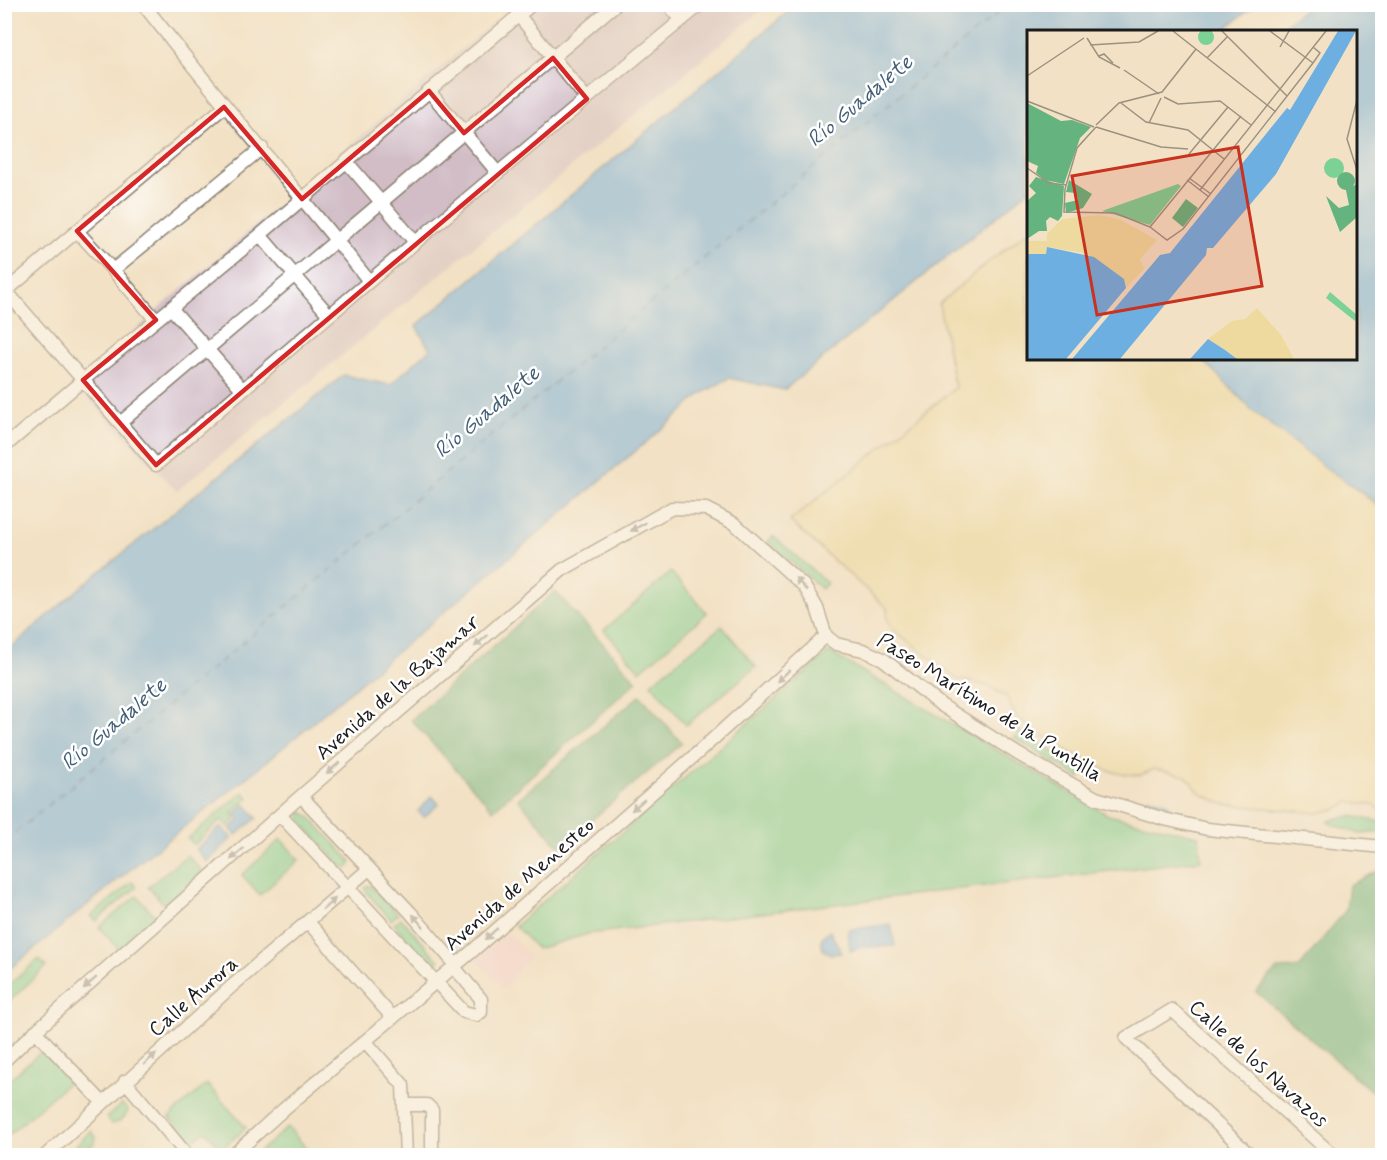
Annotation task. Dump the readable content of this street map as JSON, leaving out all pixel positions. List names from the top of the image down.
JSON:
{
  "streets": {
    "street": [
      "Avenida de la Bajamar",
      "Paseo Marítimo de la Puntilla",
      "Avenida de Menesteo",
      "Calle Aurora",
      "Calle de los Navazos"
    ]
  },
  "crossings": [
    ["Avenida de la Bajamar", "Paseo Marítimo de la Puntilla"],
    ["Avenida de la Bajamar", "Avenida de Menesteo"],
    ["Paseo Marítimo de la Puntilla", "Avenida de Menesteo"]
  ],
  "one_way": ["Avenida de la Bajamar", "Avenida de Menesteo", "Calle Aurora"],
  "water": ["Río Guadalete"]
}
